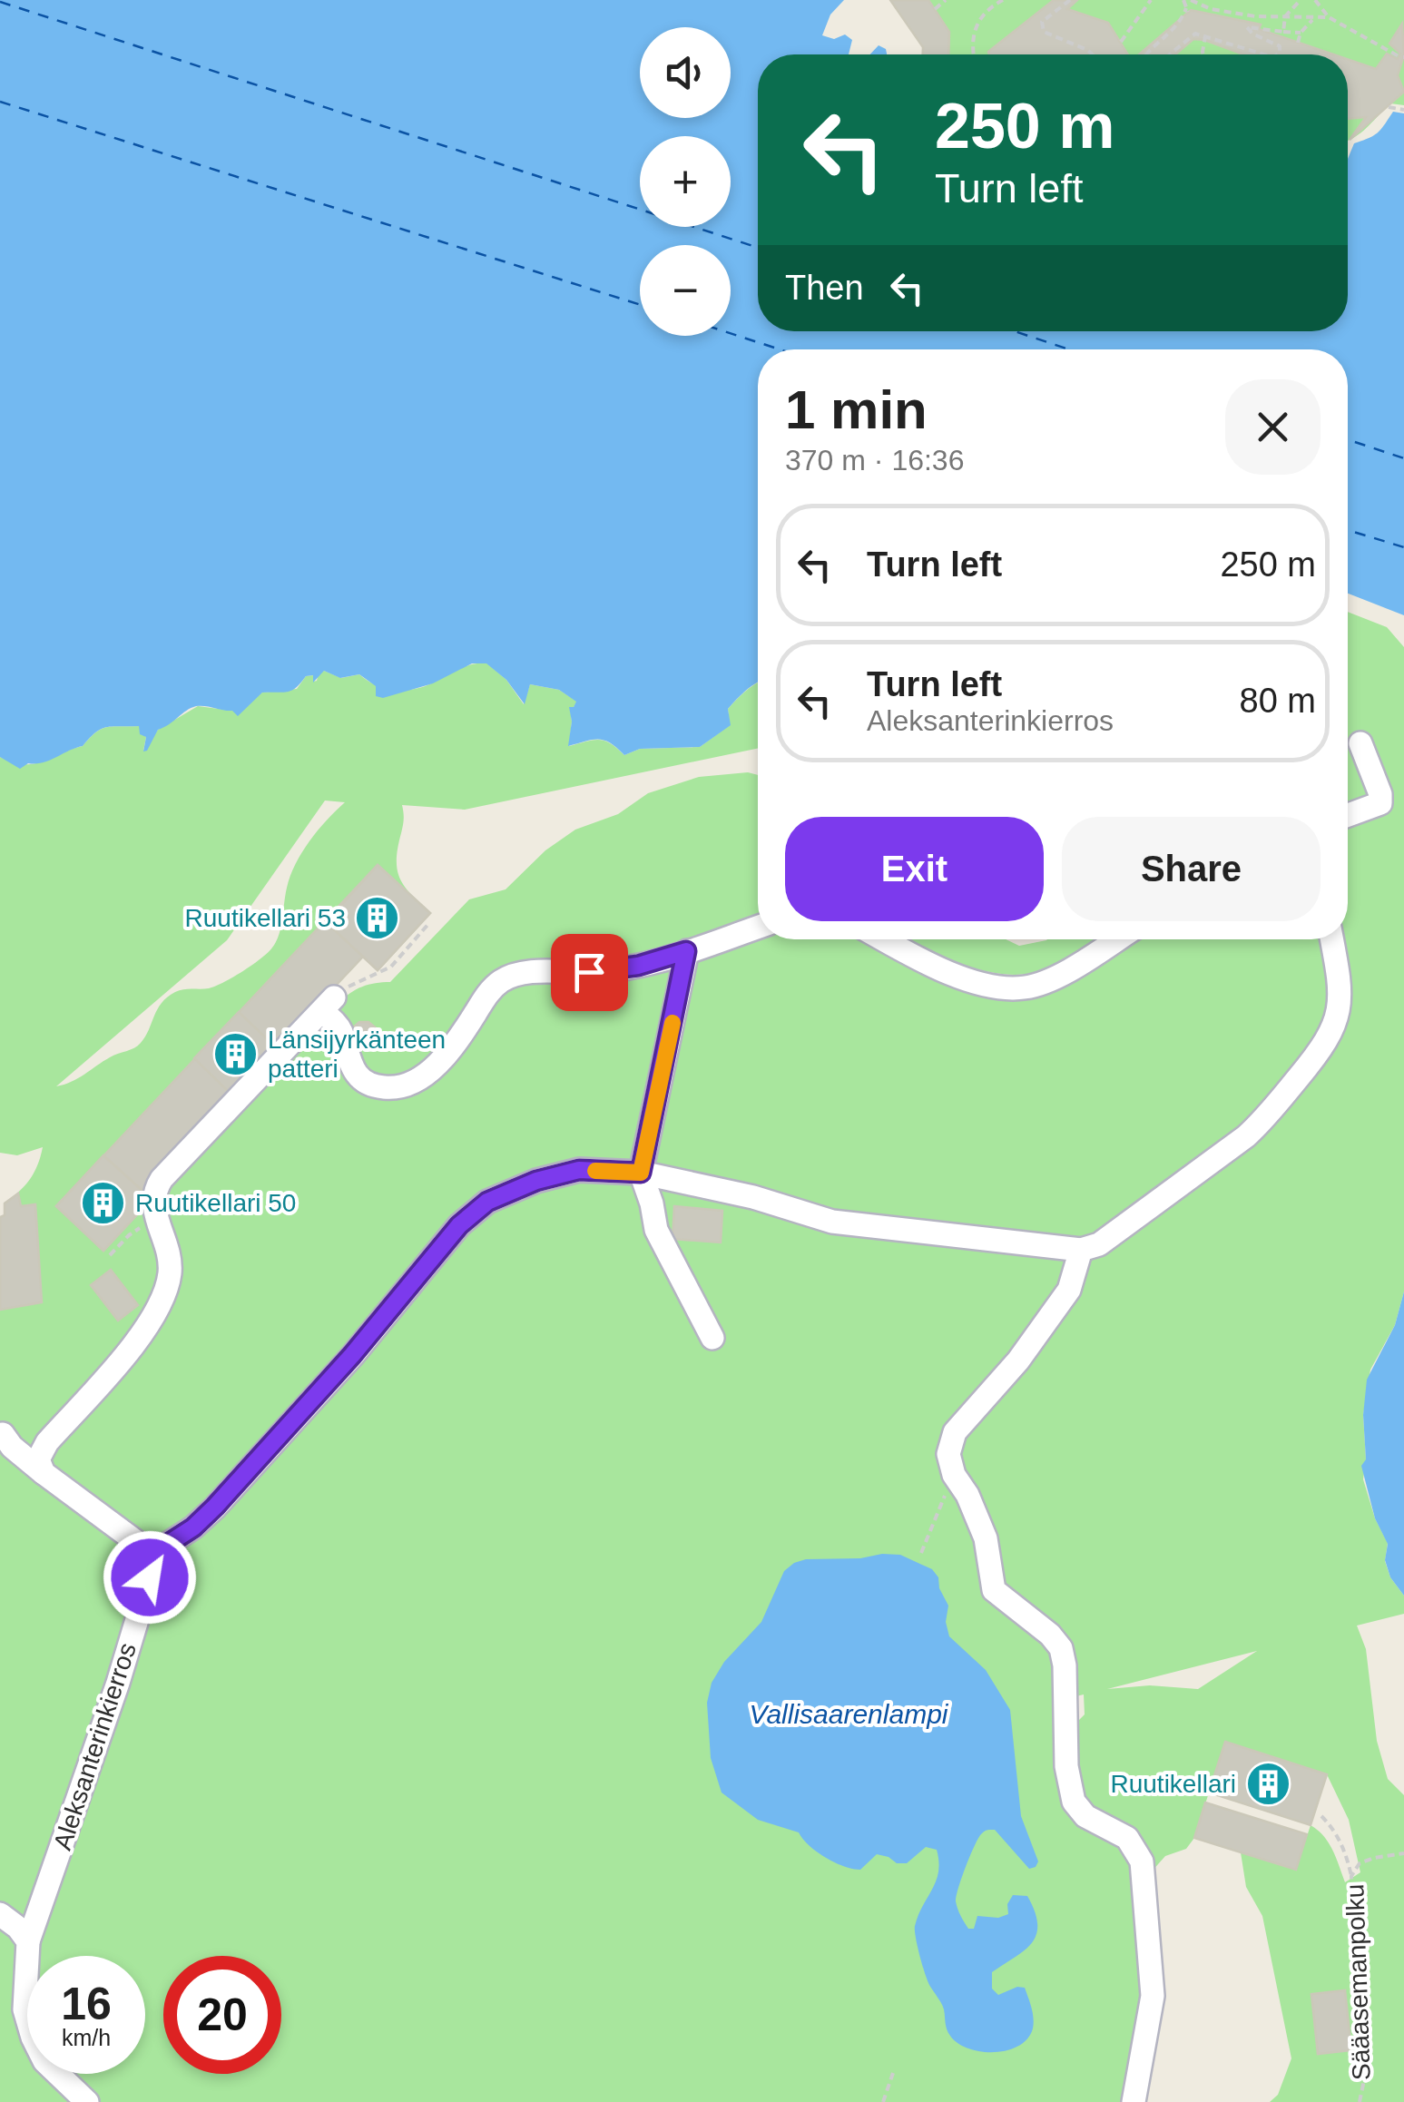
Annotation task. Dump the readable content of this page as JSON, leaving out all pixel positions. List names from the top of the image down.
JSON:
{
  "streets": {
    "lane": ["Aleksanterinkierros"],
    "path": ["Sääasemanpolku"]
  },
  "water": ["Vallisaarenlampi"],
  "places": {
    "building": [
      "Ruutikellari 53",
      "Länsijyrkänteen patteri",
      "Ruutikellari 50",
      "Ruutikellari"
    ]
  },
  "page": {
    "map_buttons": ["+", "−"],
    "turn": ["250 m", "Turn left"],
    "then": "Then",
    "heading": ["1 min", "370 m · 16:36"],
    "list": [
      {
        "name": "Turn left",
        "value": "250 m"
      },
      {
        "name": "Turn left",
        "note": "Aleksanterinkierros",
        "value": "80 m"
      }
    ],
    "buttons": ["Exit", "Share"],
    "speed": "16 km/h",
    "limit": "20"
  }
}
